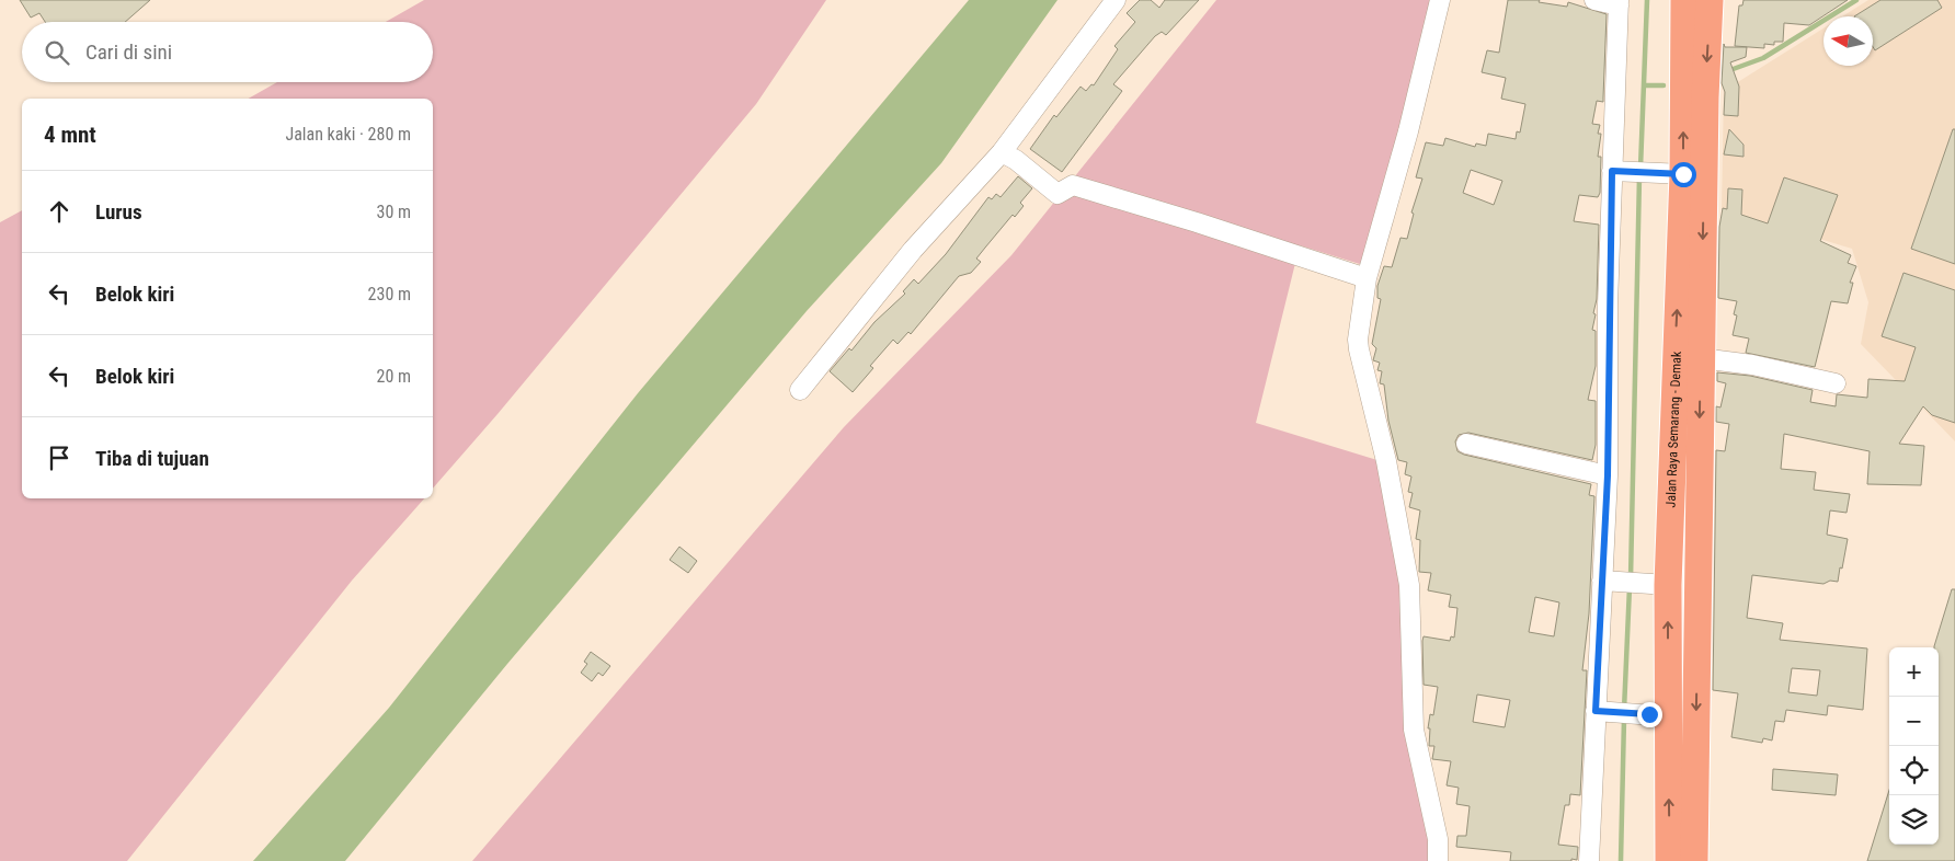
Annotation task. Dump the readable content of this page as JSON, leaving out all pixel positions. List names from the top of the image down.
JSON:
{
  "streets": {
    "highway": ["Jalan Raya Semarang - Demak"]
  },
  "north": "left",
  "page": {
    "search": "Cari di sini",
    "heading": ["4 mnt", "Jalan kaki · 280 m"],
    "list": [
      ["Lurus", "30 m"],
      ["Belok kiri", "230 m"],
      ["Belok kiri", "20 m"],
      "Tiba di tujuan"
    ],
    "map_buttons": ["+", "−"]
  }
}
